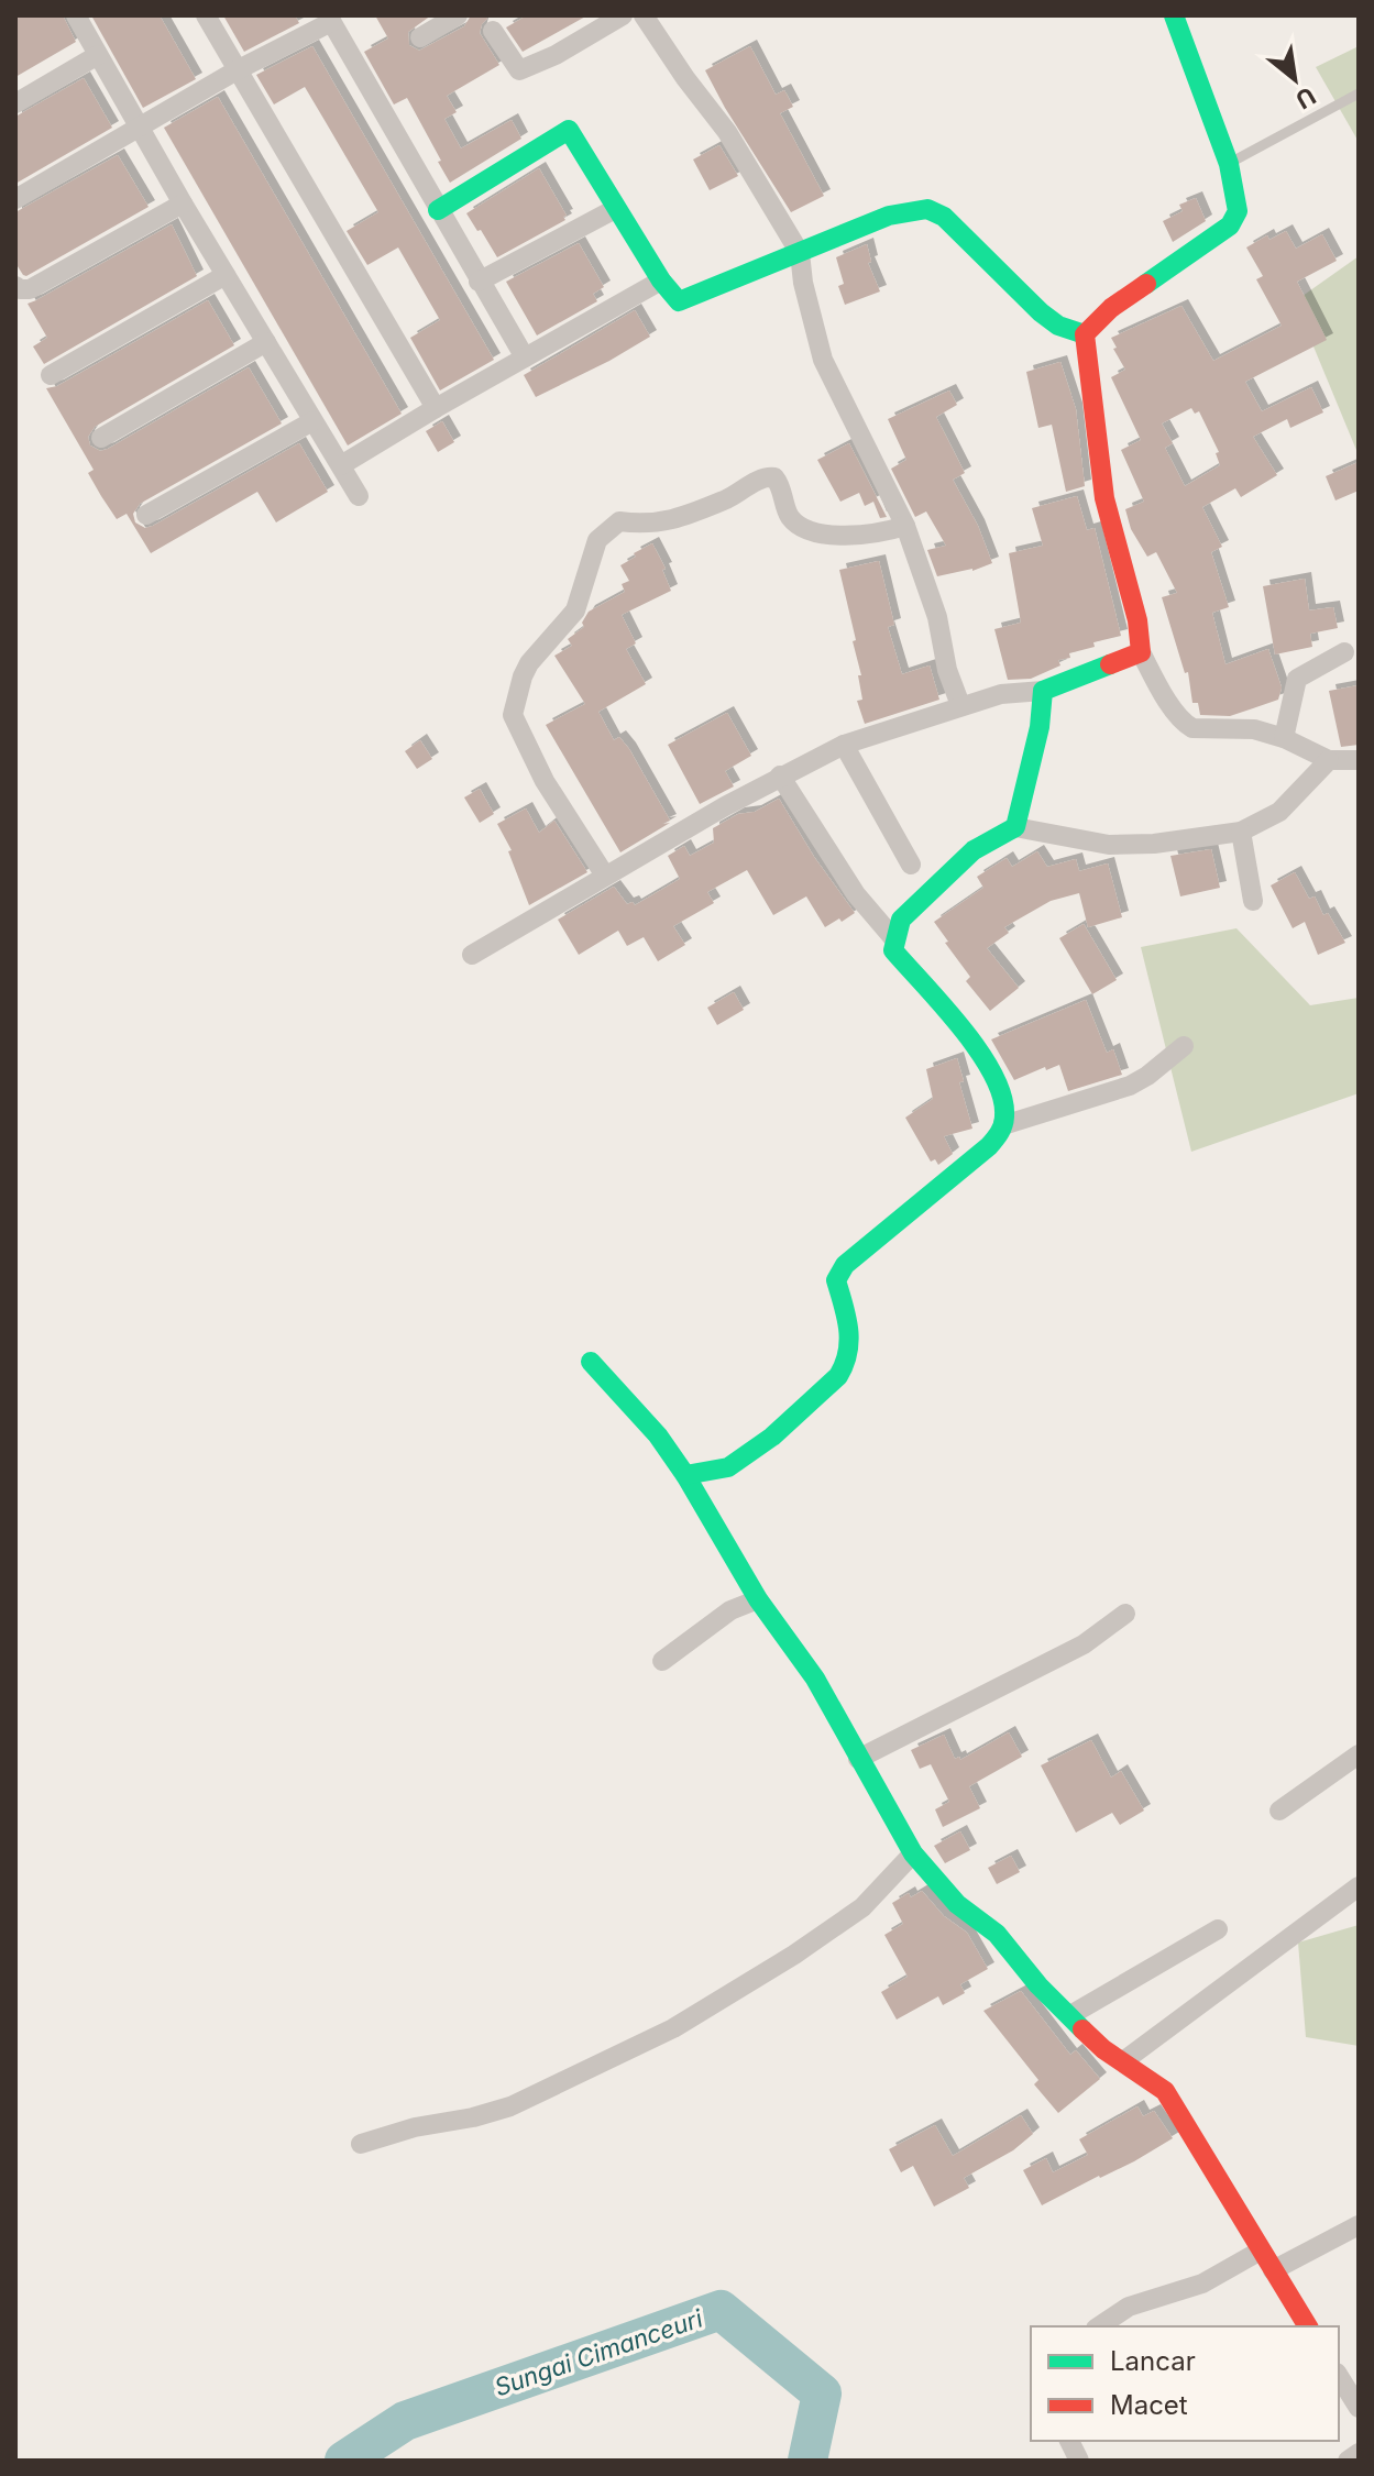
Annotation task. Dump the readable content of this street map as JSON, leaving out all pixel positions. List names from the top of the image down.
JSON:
{
  "water": ["Sungai Cimanceuri"],
  "legend": ["Lancar", "Macet"],
  "north": "bottom right"
}
